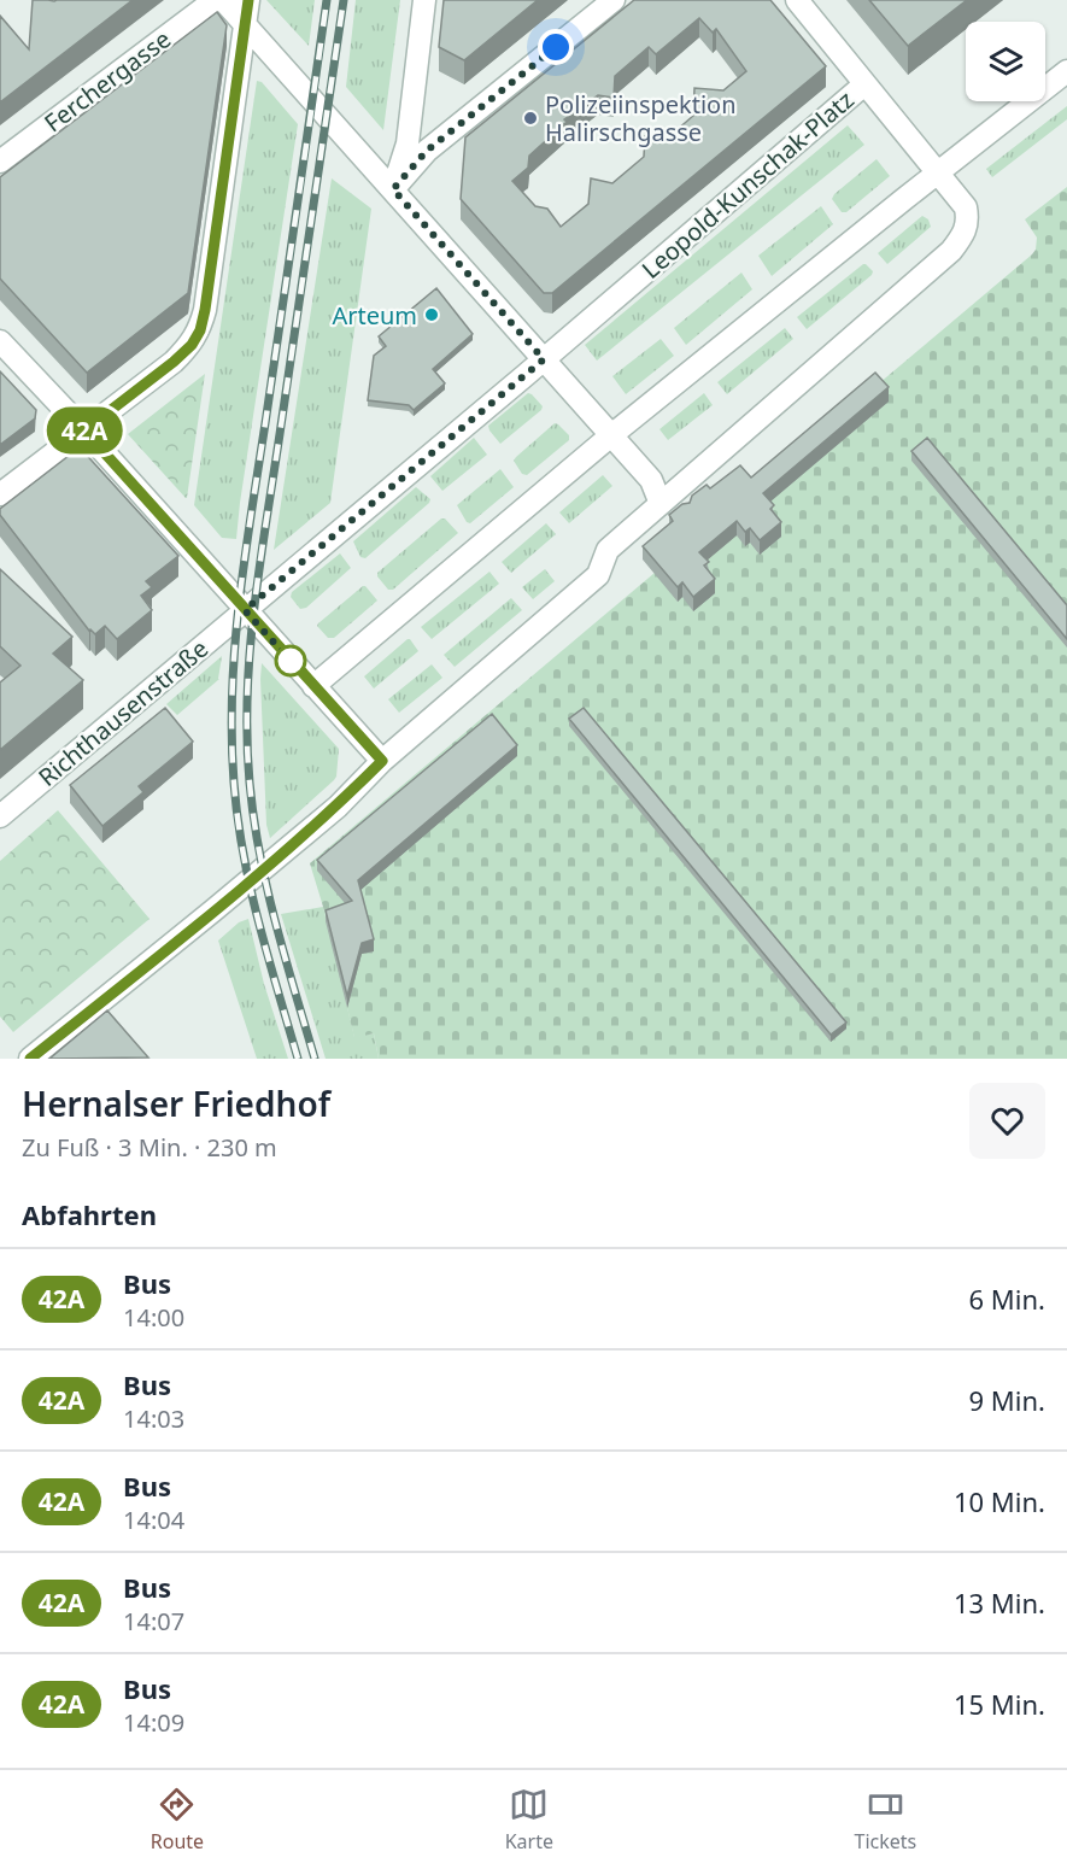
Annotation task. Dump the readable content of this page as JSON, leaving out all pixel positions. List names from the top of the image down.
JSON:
{
  "streets": {
    "street": ["Ferchergasse", "Leopold-Kunschak-Platz", "Richthausenstraße"]
  },
  "crossings": [
    ["Leopold-Kunschak-Platz", "Richthausenstraße"]
  ],
  "places": ["Polizeiinspektion Halirschgasse", "Arteum"],
  "lines": ["bus line 42A"],
  "page": {
    "on_map": "42A",
    "heading": [
      ["Hernalser Friedhof", "Zu Fuß · 3 Min. · 230 m"],
      "Abfahrten"
    ],
    "list": [
      {
        "mark": "42A",
        "name": "Bus",
        "note": "14:00",
        "value": "6 Min."
      },
      {
        "mark": "42A",
        "name": "Bus",
        "note": "14:03",
        "value": "9 Min."
      },
      {
        "mark": "42A",
        "name": "Bus",
        "note": "14:04",
        "value": "10 Min."
      },
      {
        "mark": "42A",
        "name": "Bus",
        "note": "14:07",
        "value": "13 Min."
      },
      {
        "mark": "42A",
        "name": "Bus",
        "note": "14:09",
        "value": "15 Min."
      }
    ],
    "tabs": ["Route", "Karte", "Tickets"]
  }
}
